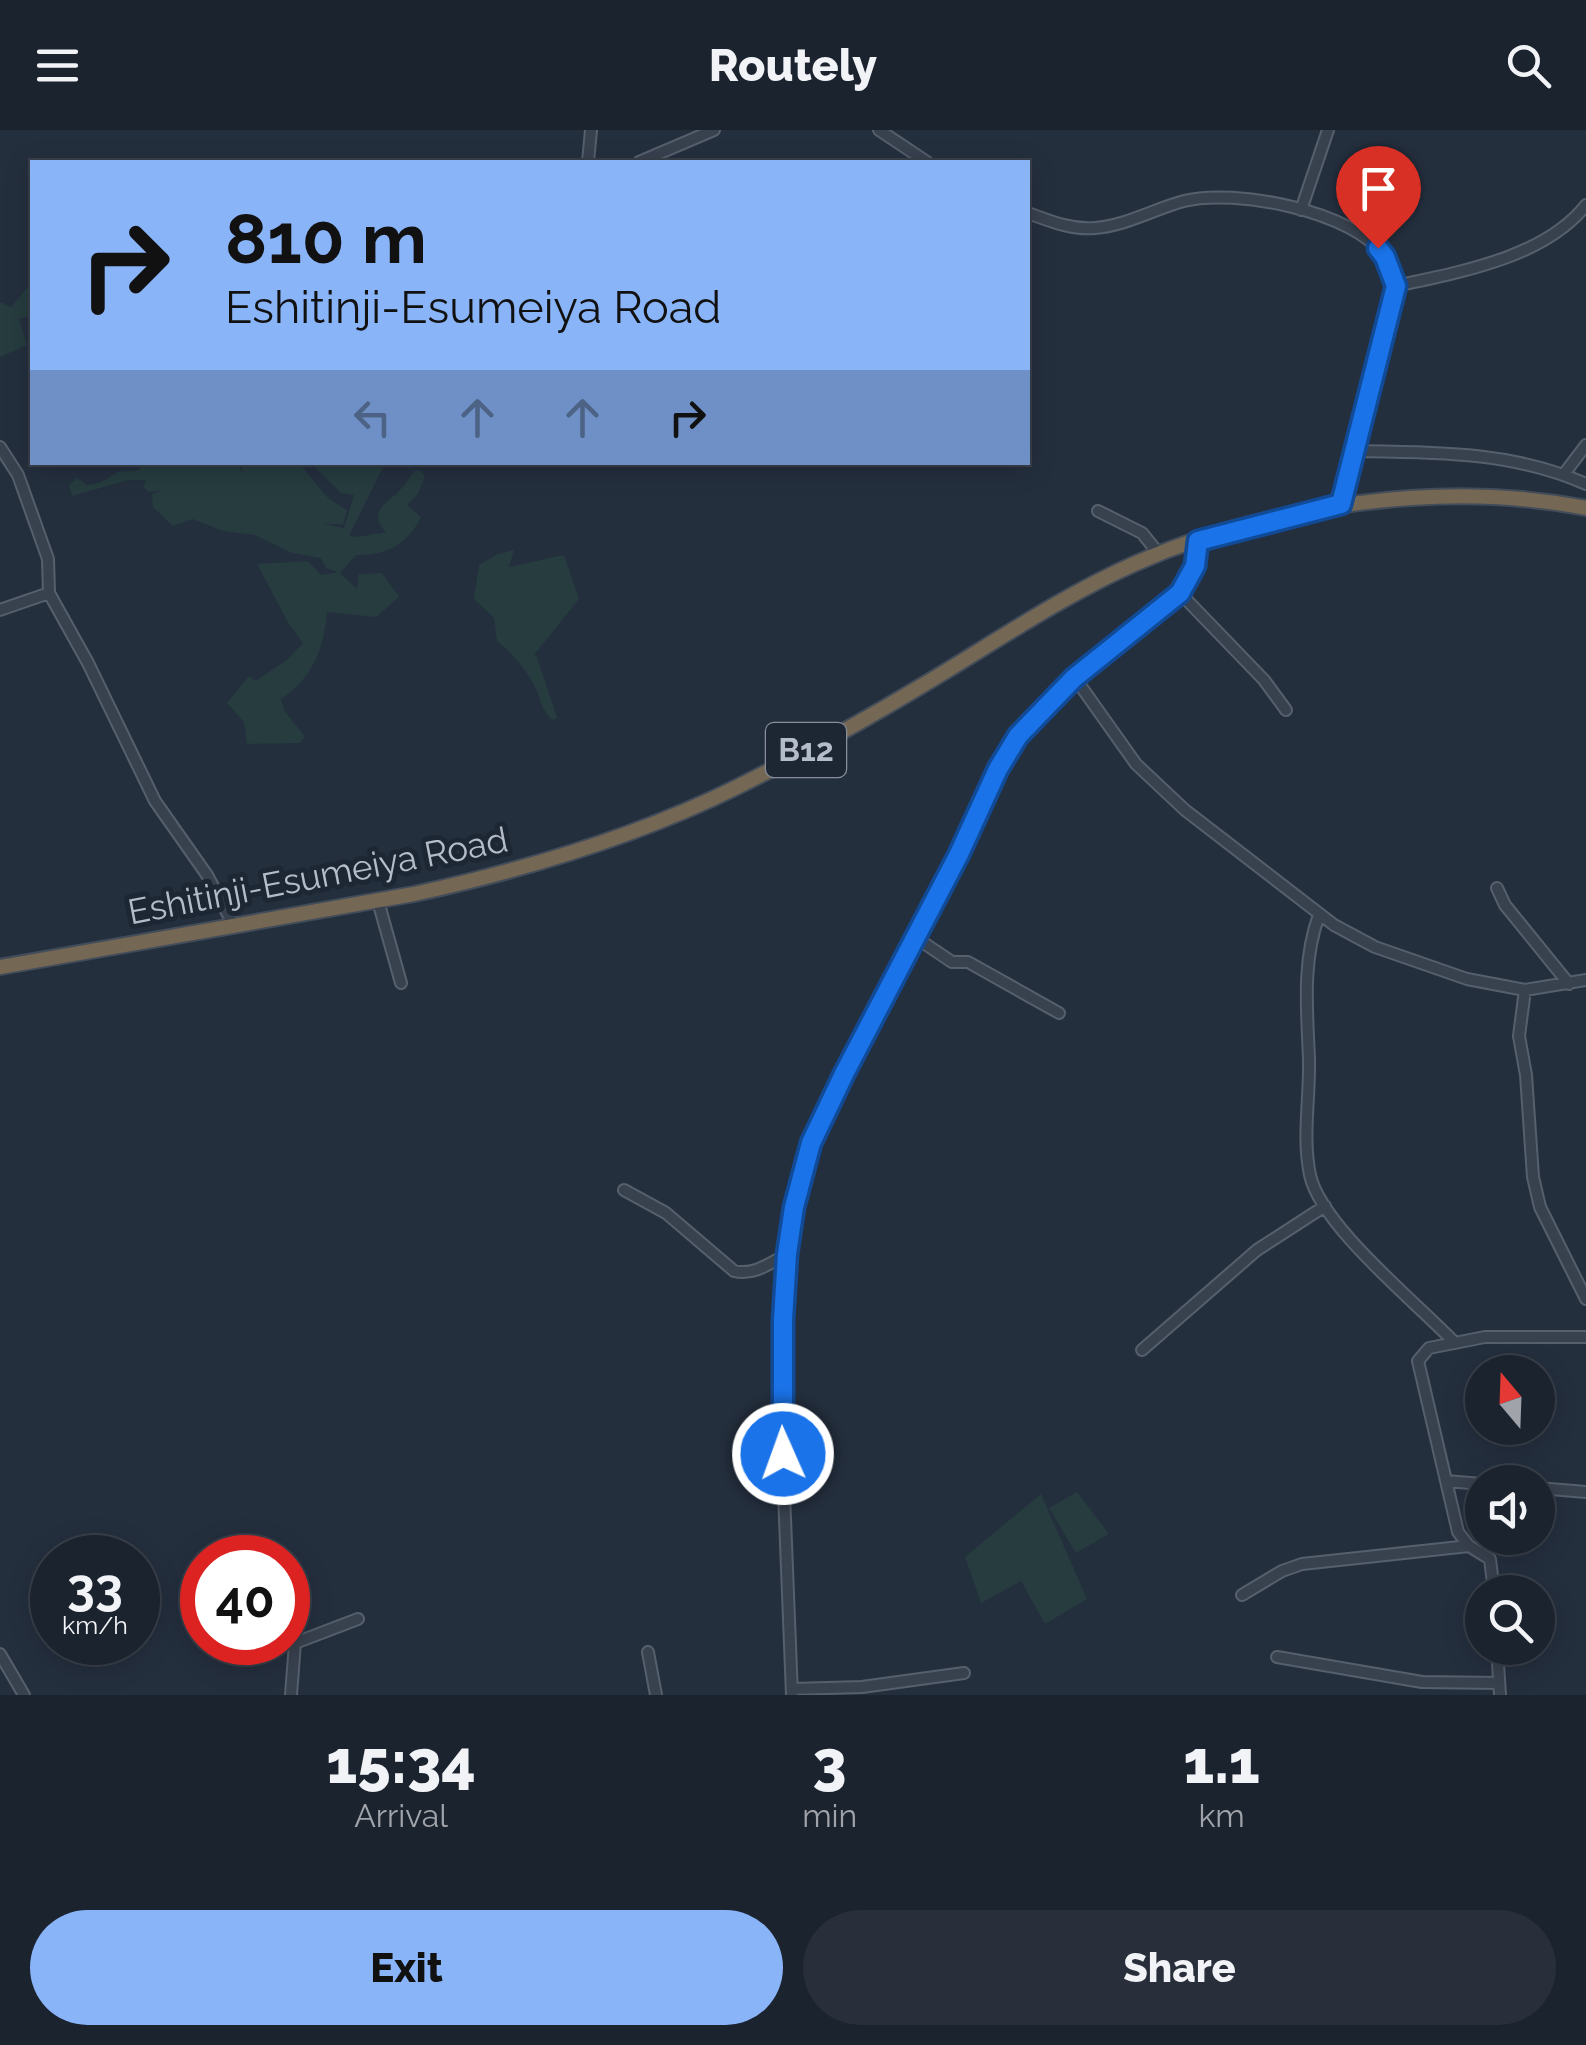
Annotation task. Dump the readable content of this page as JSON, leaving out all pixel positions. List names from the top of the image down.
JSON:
{
  "streets": {
    "highway": ["B12", "Eshitinji-Esumeiya Road"]
  },
  "north": "top",
  "page": {
    "header": "Routely",
    "turn": ["810 m", "Eshitinji-Esumeiya Road"],
    "speed": "33 km/h",
    "limit": "40",
    "eta": [
      "15:34",
      "Arrival",
      "3",
      "min",
      "1.1",
      "km"
    ],
    "buttons": ["Exit", "Share"]
  }
}
